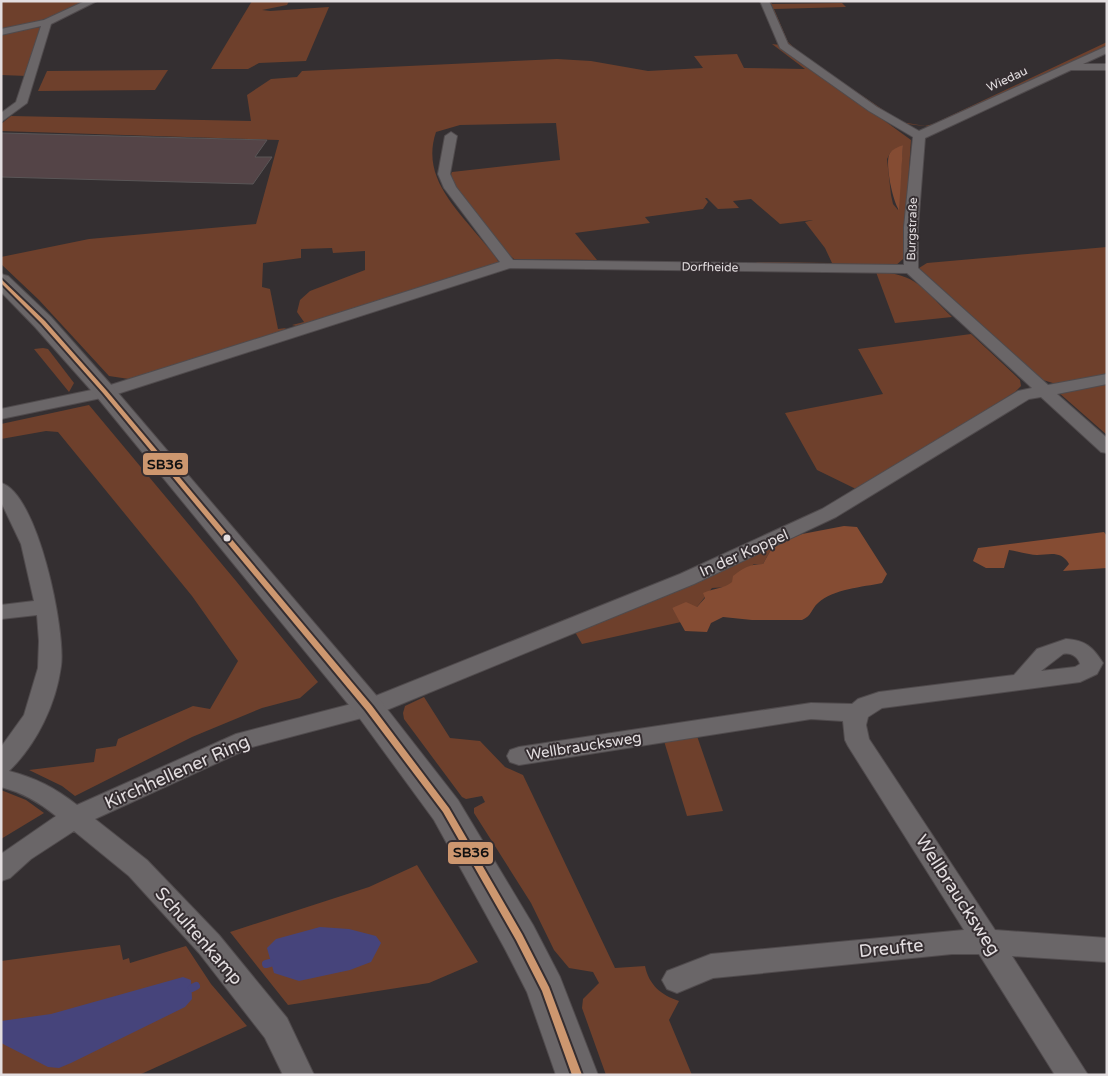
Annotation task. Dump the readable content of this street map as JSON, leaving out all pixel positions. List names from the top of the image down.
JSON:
{
  "streets": {
    "street": [
      "Wiedau",
      "Burgstraße",
      "Dorfheide",
      "In der Koppel",
      "Wellbraucksweg",
      "Kirchhellener Ring",
      "Schultenkamp",
      "Dreufte"
    ]
  },
  "crossings": [
    ["Wiedau", "Burgstraße"],
    ["Burgstraße", "Dorfheide"],
    ["Burgstraße", "In der Koppel"],
    ["In der Koppel", "Kirchhellener Ring"],
    ["Wellbraucksweg", "Dreufte"],
    ["Kirchhellener Ring", "Schultenkamp"]
  ],
  "lines": ["transit line SB36"]
}
